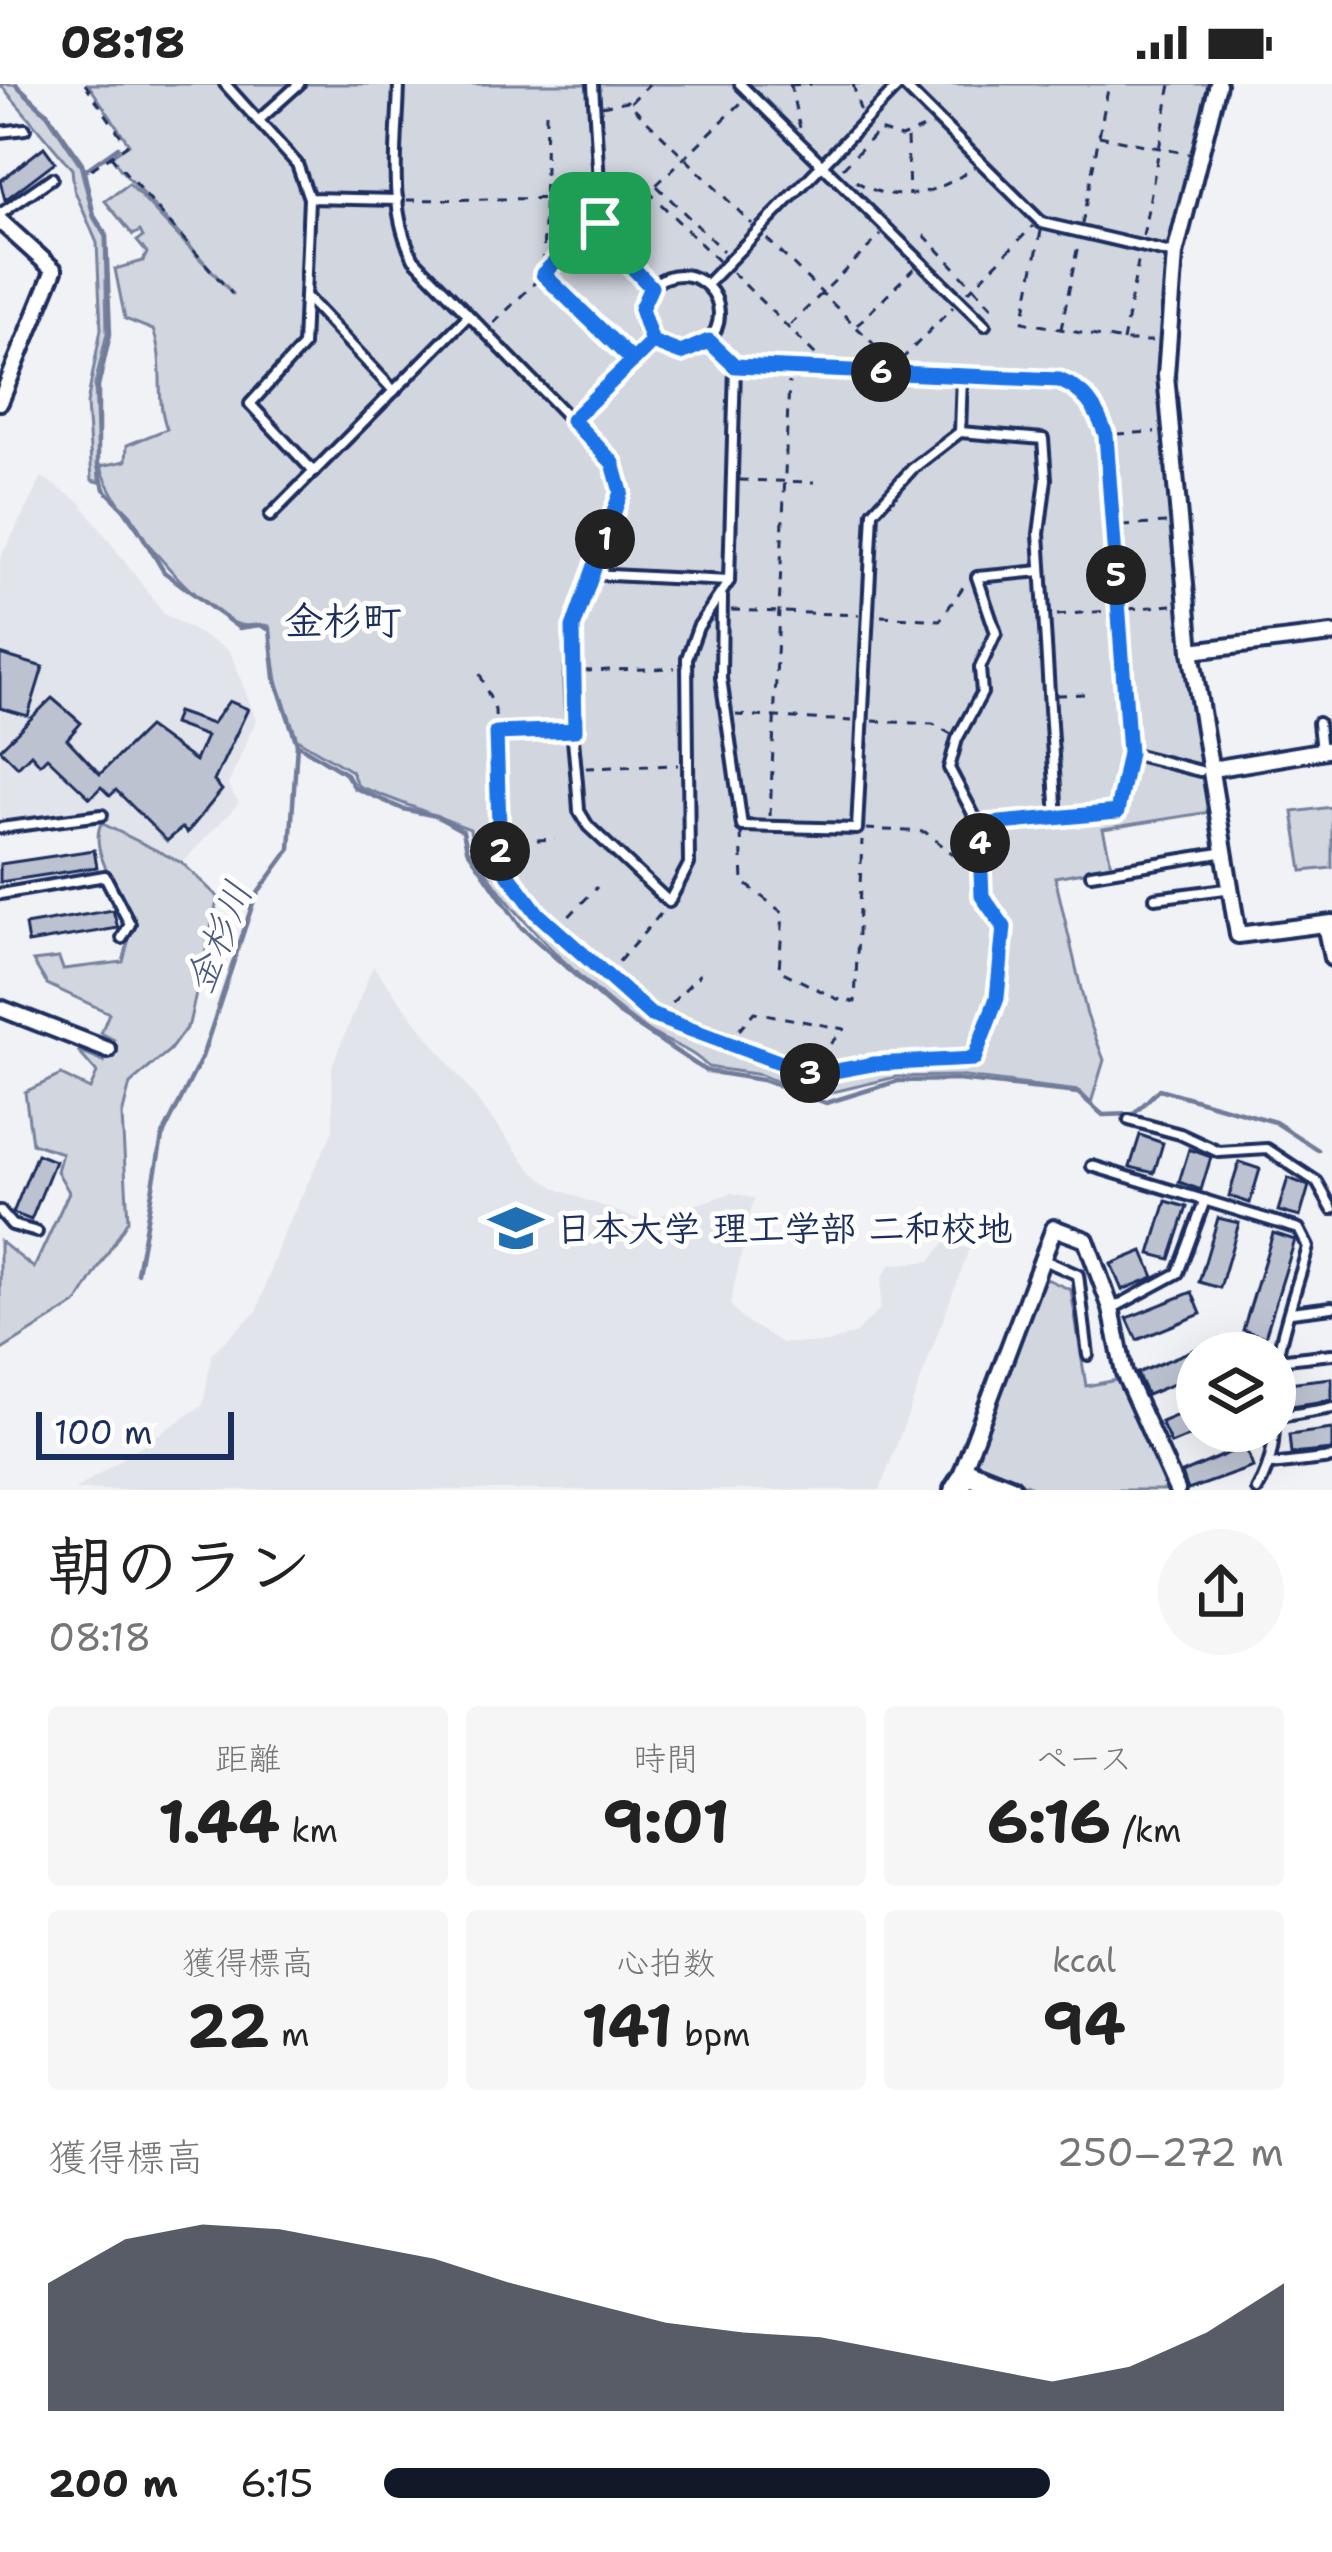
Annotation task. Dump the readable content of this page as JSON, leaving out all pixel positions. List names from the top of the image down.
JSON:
{
  "districts": ["金杉町"],
  "water": ["金杉川"],
  "places": {
    "school or university": ["日本大学 理工学部 二和校地"]
  },
  "scale_bar": "100 m",
  "page": {
    "status": "08:18",
    "pins": [
      "6",
      "1",
      "5",
      "4",
      "2",
      "3"
    ],
    "scale": "100 m",
    "heading": ["朝のラン", "08:18"],
    "stats": [
      ["距離", "1.44 km"],
      ["時間", "9:01"],
      ["ペース", "6:16 /km"],
      ["獲得標高", "22 m"],
      ["心拍数", "141 bpm"],
      ["kcal", "94"]
    ],
    "chart": ["獲得標高", "250–272 m"],
    "list": [
      {
        "name": "200 m",
        "note": "6:15"
      }
    ]
  }
}
